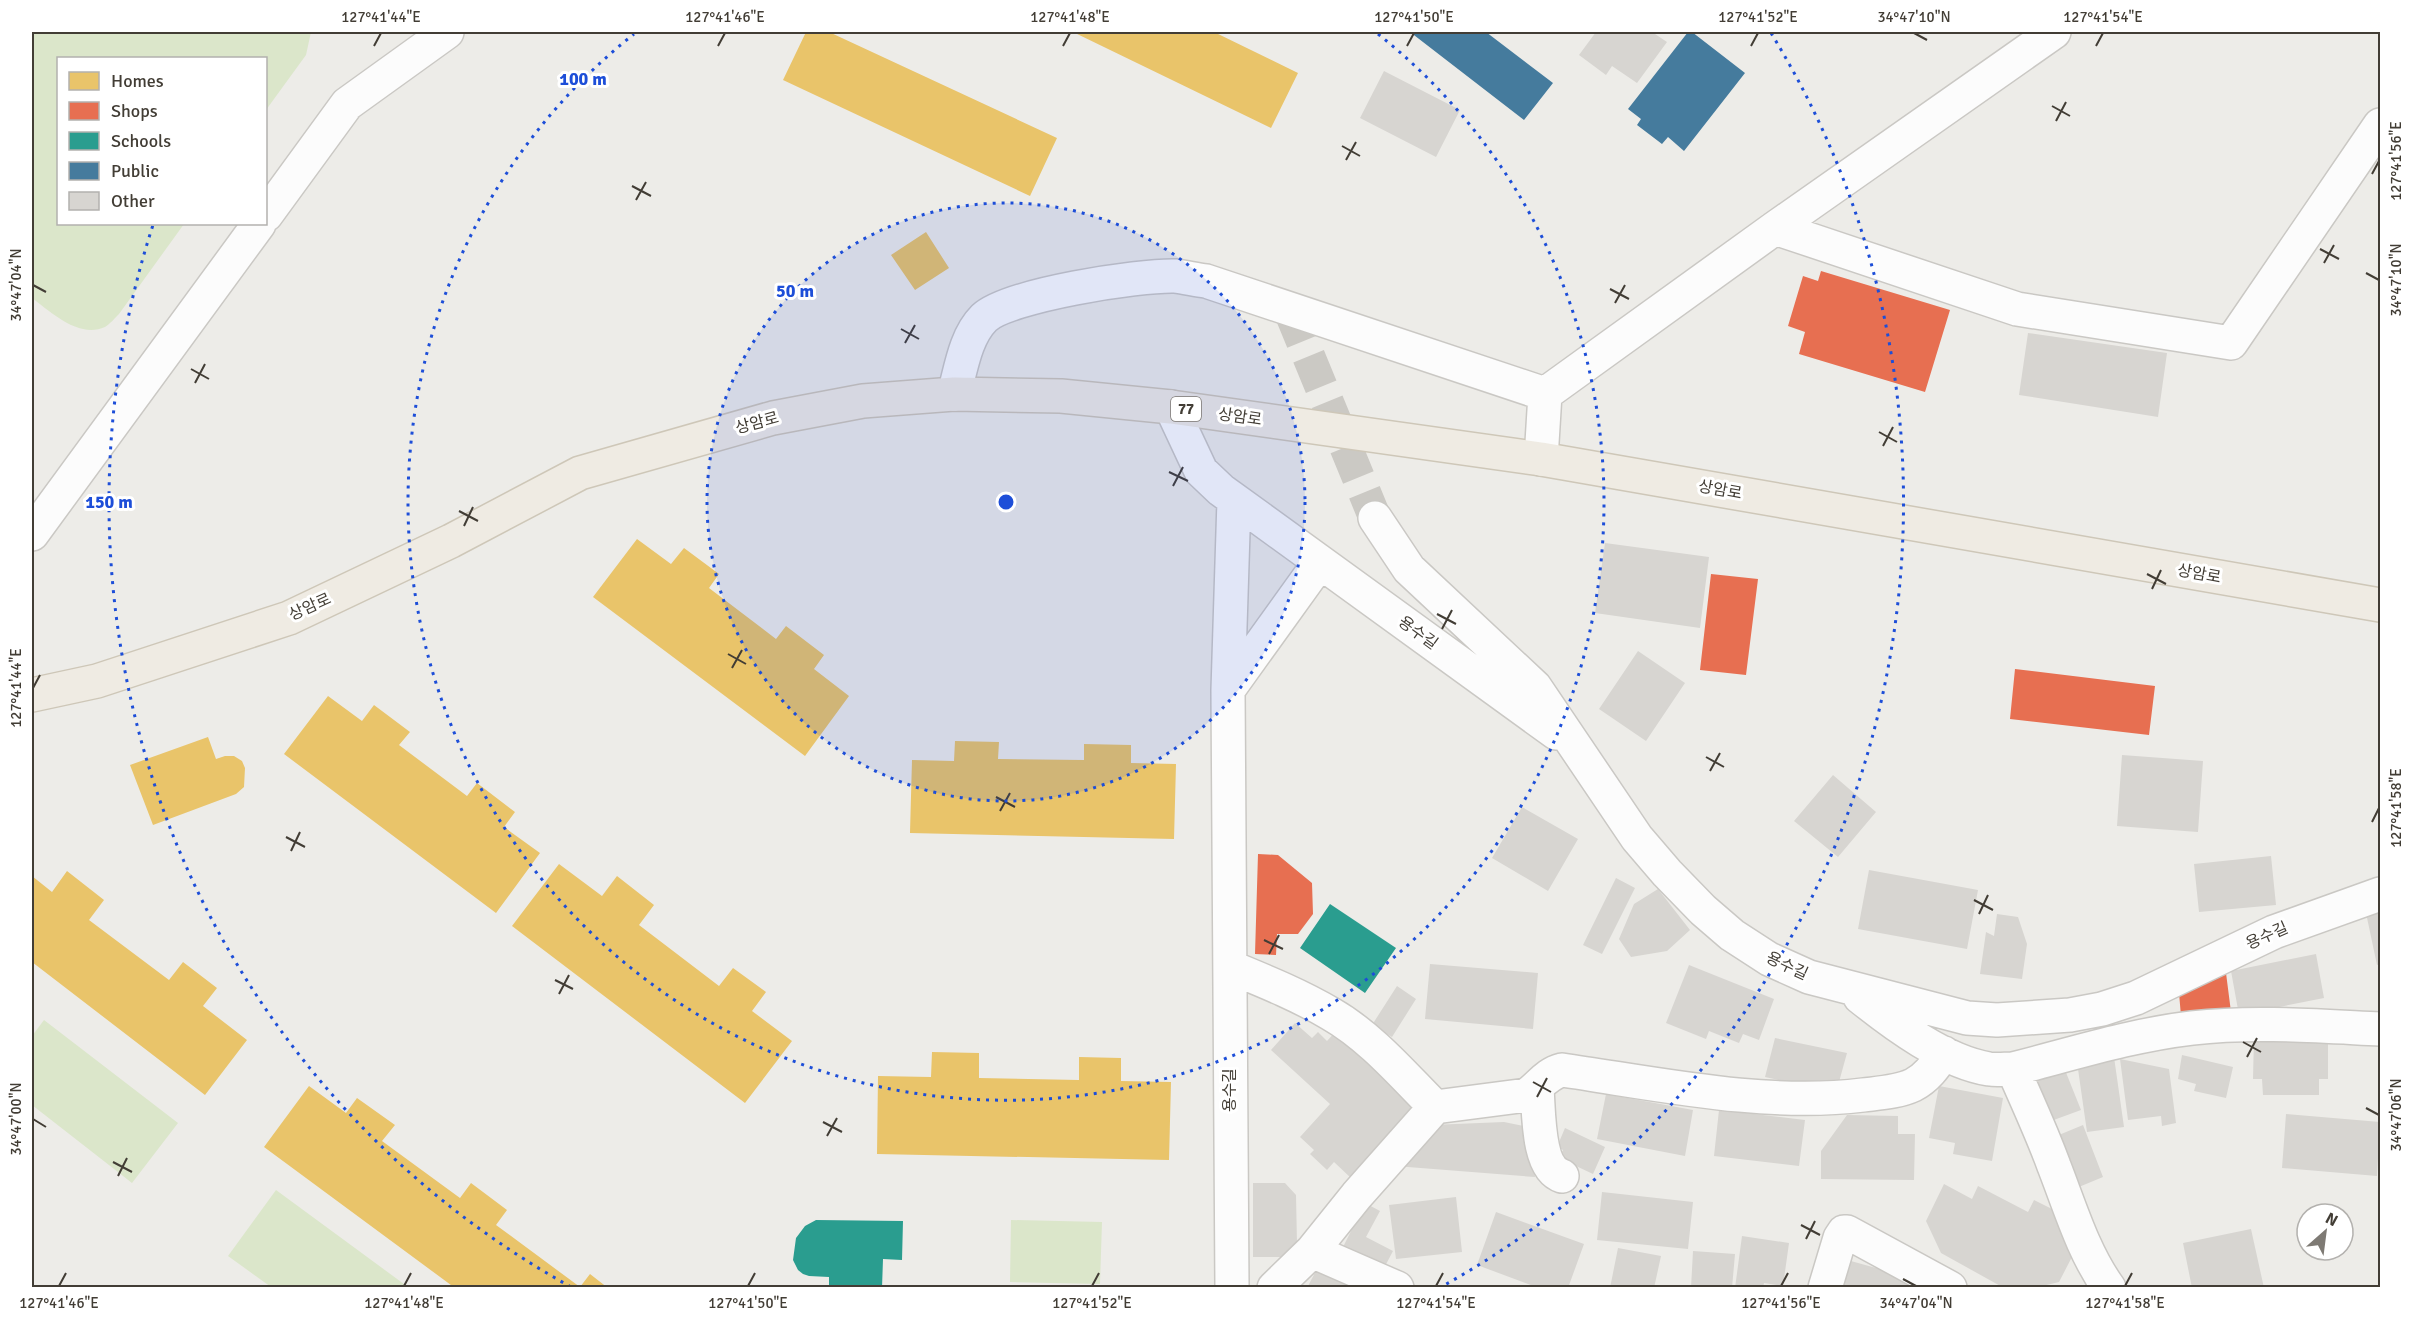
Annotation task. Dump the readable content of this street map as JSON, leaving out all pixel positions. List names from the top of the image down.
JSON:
{
  "streets": {
    "main road": ["77", "상암로"],
    "street": ["용수길"]
  },
  "crossings": [
    ["상암로", "용수길"]
  ],
  "legend": [
    "Homes",
    "Shops",
    "Schools",
    "Public",
    "Other"
  ],
  "north": "top right",
  "coordinates": [
    "127°41'44\"E",
    "127°41'46\"E",
    "127°41'48\"E",
    "127°41'50\"E",
    "127°41'52\"E",
    "34°47'10\"N",
    "127°41'54\"E",
    "127°41'56\"E",
    "34°47'04\"N",
    "127°41'58\"E",
    "34°47'06\"N",
    "34°47'00\"N"
  ],
  "rings": ["100 m", "50 m", "150 m"]
}
